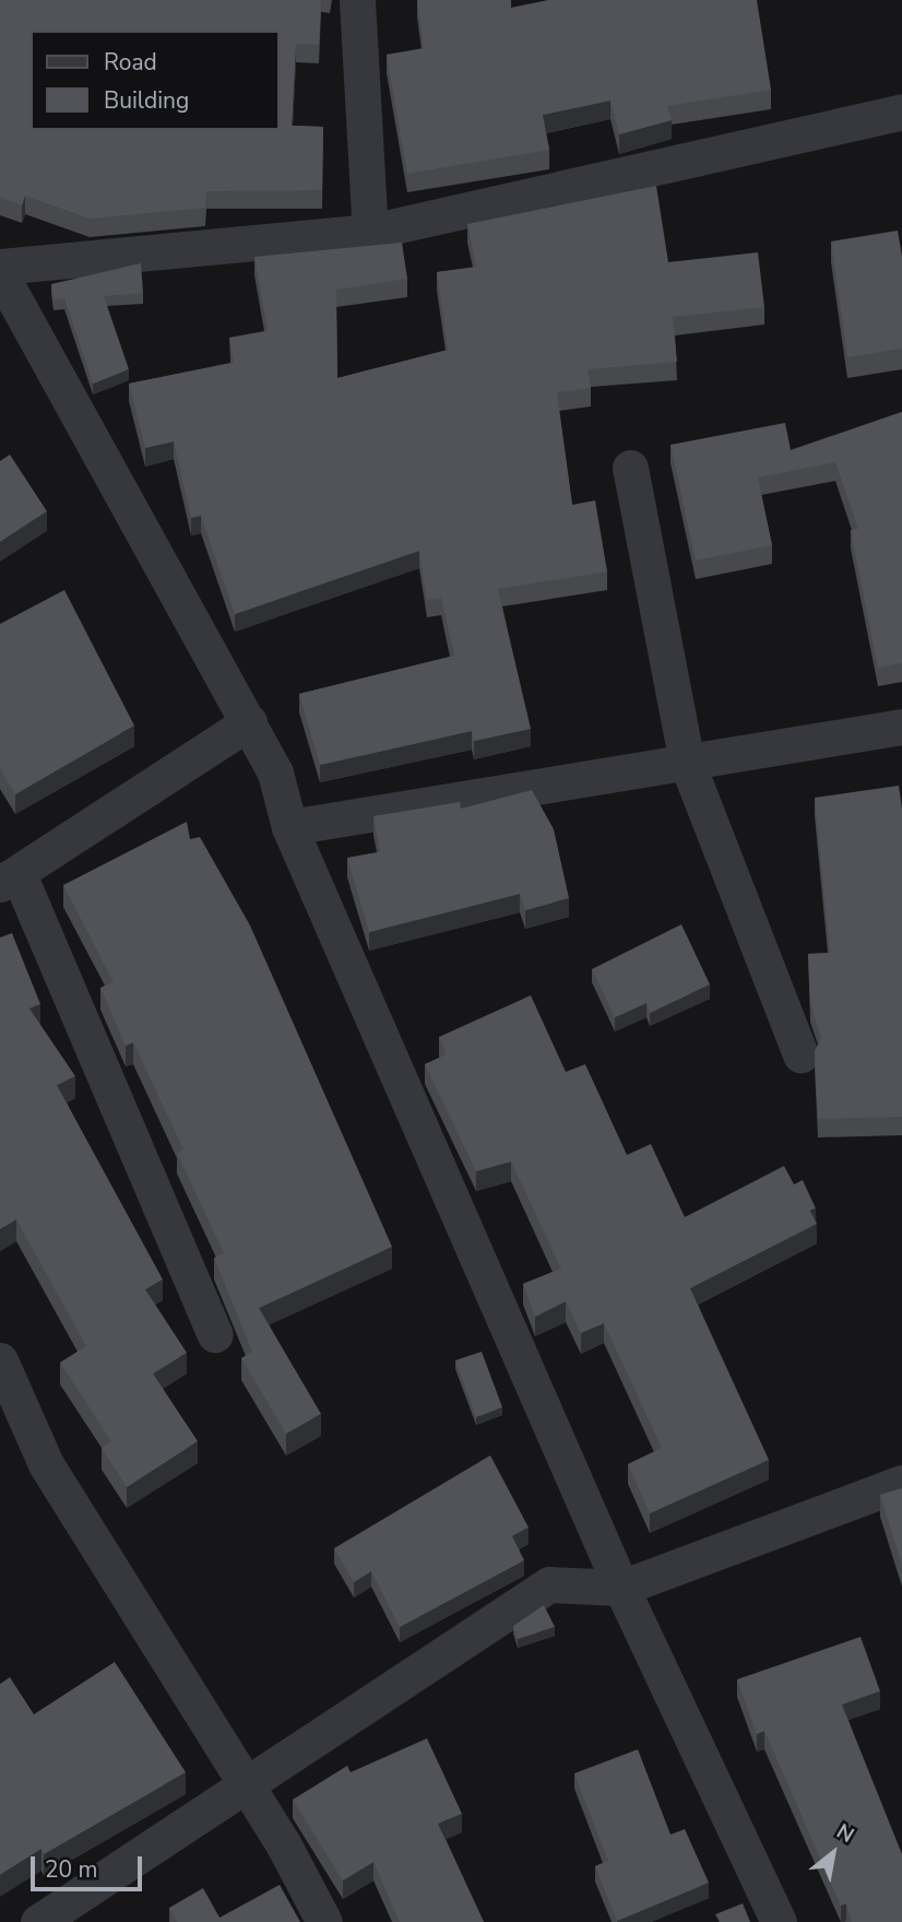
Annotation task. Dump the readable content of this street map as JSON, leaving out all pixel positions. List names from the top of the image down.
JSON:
{
  "legend": ["Road", "Building"],
  "scale_bar": "20 m",
  "north": "top right"
}
